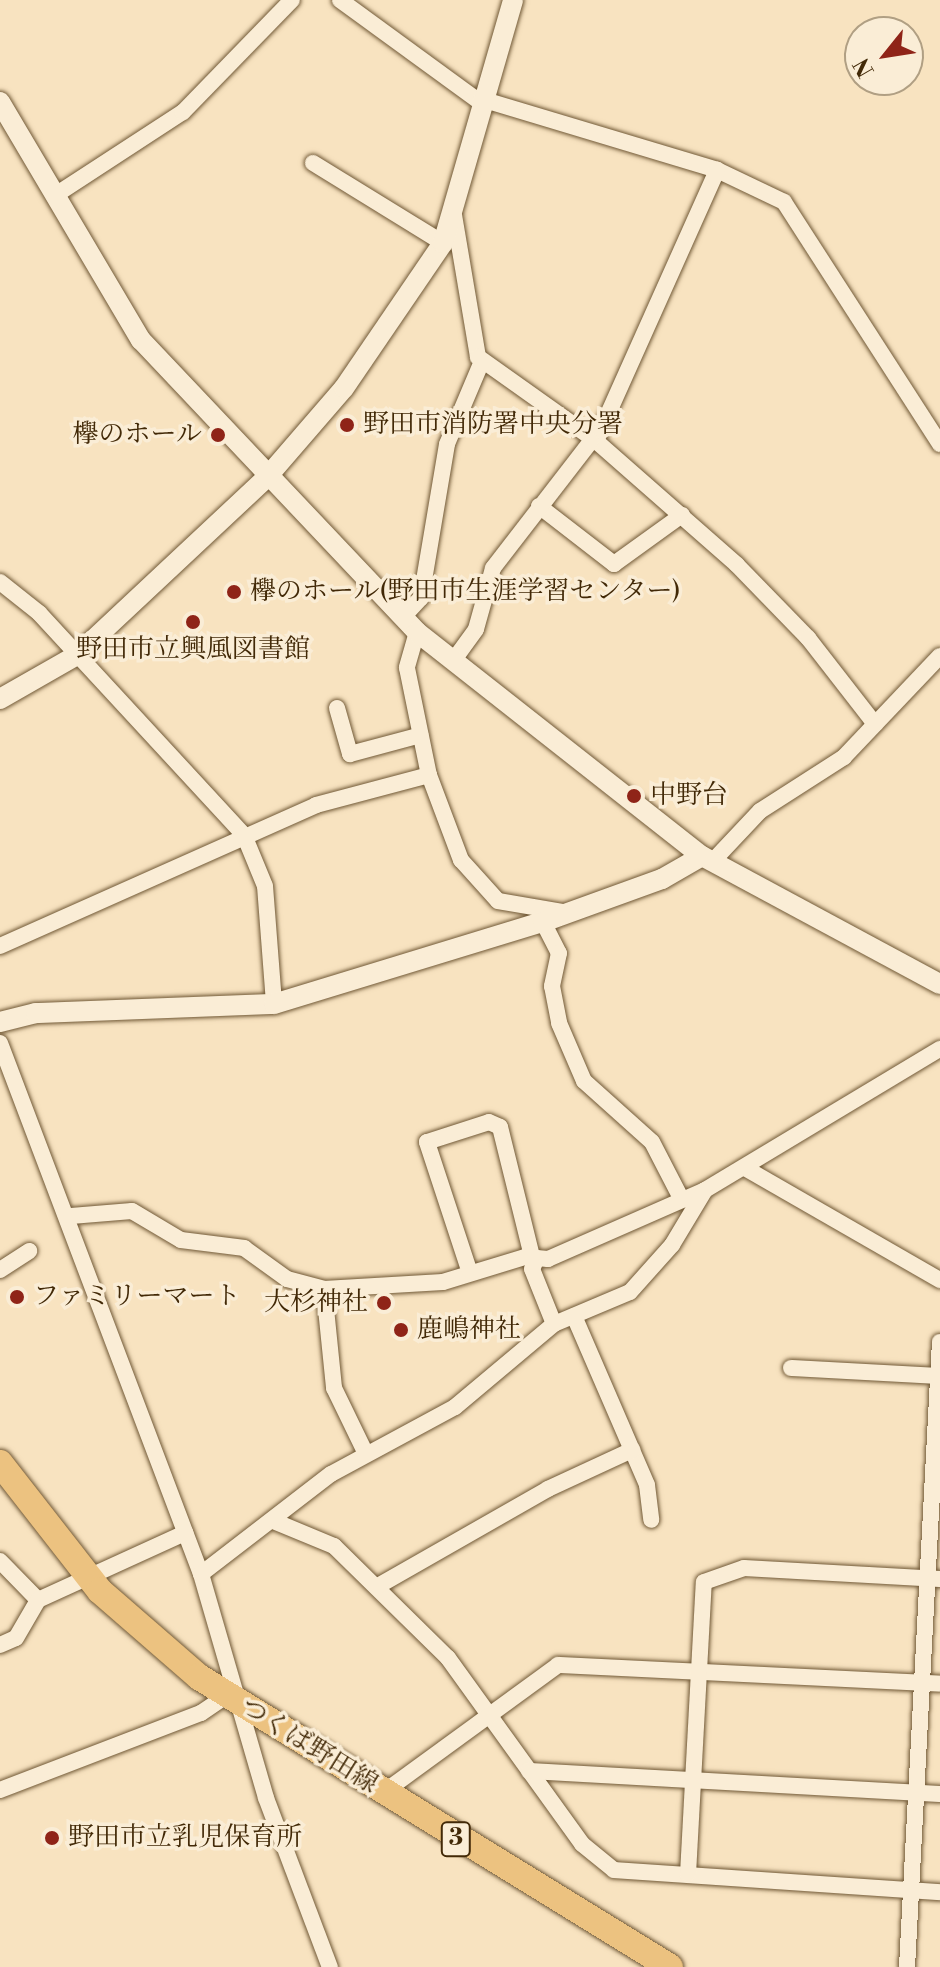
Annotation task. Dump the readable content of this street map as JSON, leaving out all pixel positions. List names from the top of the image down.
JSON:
{
  "streets": {
    "main road": ["つくば野田線", "3"]
  },
  "places": [
    "野田市消防署中央分署",
    "欅のホール",
    "欅のホール(野田市生涯学習センター)",
    "野田市立興風図書館",
    "中野台",
    "ファミリーマート",
    "大杉神社",
    "鹿嶋神社",
    "野田市立乳児保育所"
  ],
  "north": "bottom left"
}
